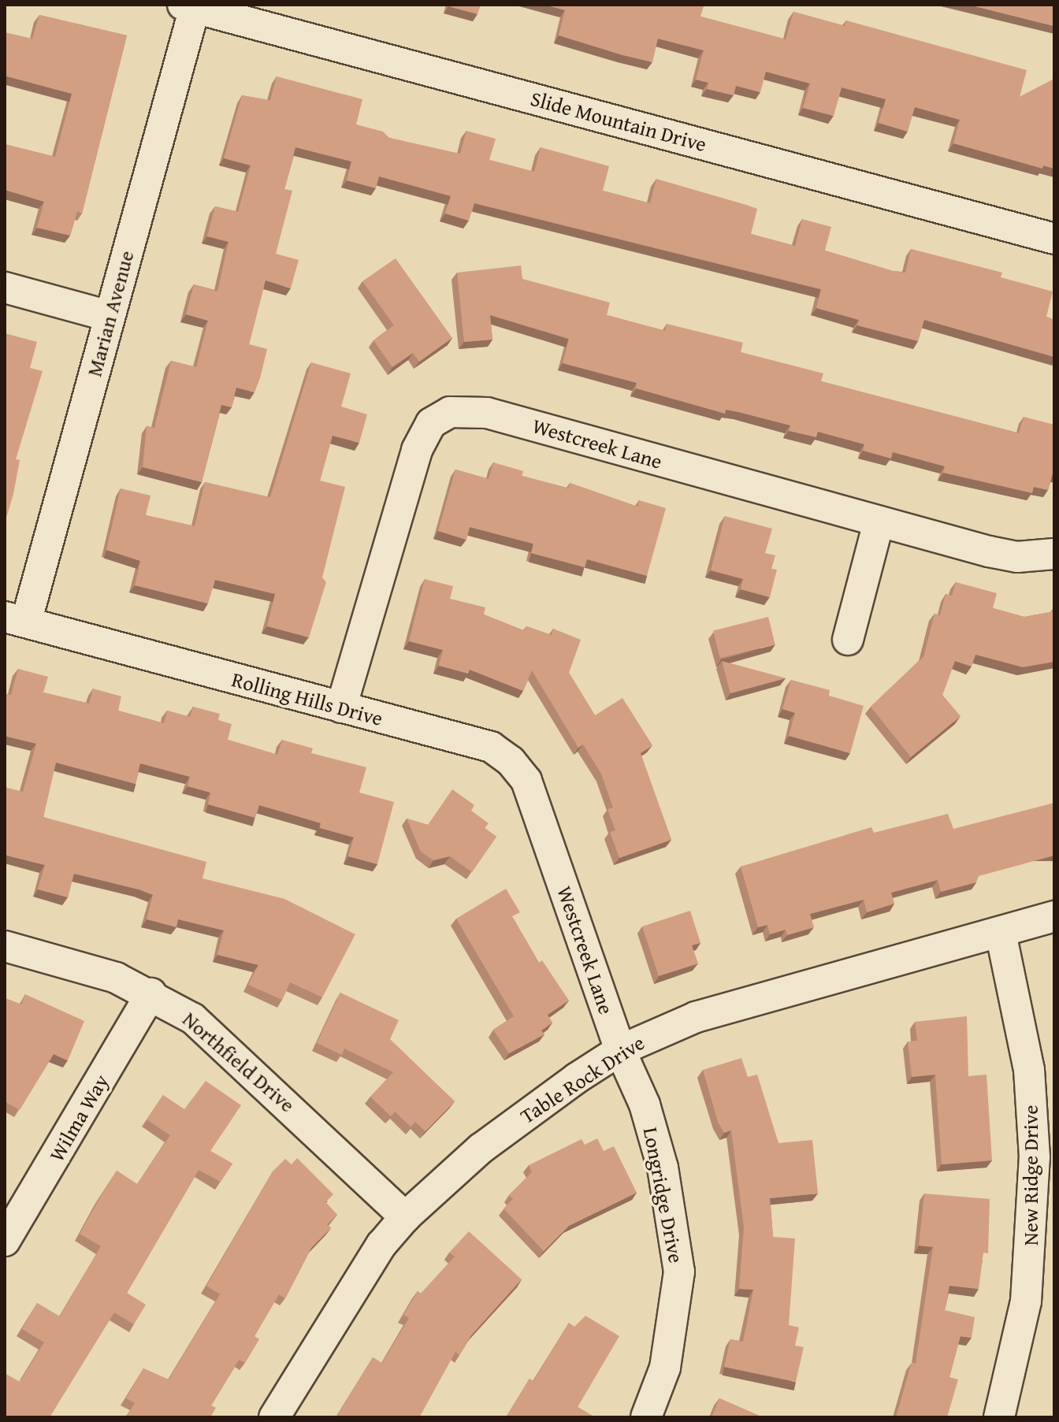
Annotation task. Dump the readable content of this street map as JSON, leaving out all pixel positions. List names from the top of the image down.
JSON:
{
  "streets": {
    "street": [
      "Slide Mountain Drive",
      "Marian Avenue",
      "Westcreek Lane",
      "Rolling Hills Drive",
      "Northfield Drive",
      "Table Rock Drive",
      "Wilma Way",
      "New Ridge Drive",
      "Longridge Drive"
    ]
  },
  "crossings": [
    ["Slide Mountain Drive", "Marian Avenue"],
    ["Marian Avenue", "Rolling Hills Drive"],
    ["Westcreek Lane", "Rolling Hills Drive"],
    ["Westcreek Lane", "Table Rock Drive"],
    ["Westcreek Lane", "Longridge Drive"],
    ["Northfield Drive", "Table Rock Drive"],
    ["Northfield Drive", "Wilma Way"],
    ["Table Rock Drive", "New Ridge Drive"],
    ["Table Rock Drive", "Longridge Drive"]
  ]
}
